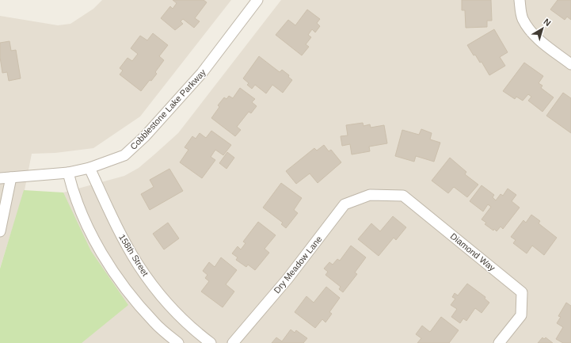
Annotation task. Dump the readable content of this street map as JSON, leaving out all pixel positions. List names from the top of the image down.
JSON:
{
  "streets": {
    "street": [
      "Cobblestone Lake Parkway",
      "Diamond Way",
      "158th Street",
      "Dry Meadow Lane"
    ]
  },
  "crossings": [
    ["Cobblestone Lake Parkway", "158th Street"],
    ["Diamond Way", "Dry Meadow Lane"]
  ],
  "north": "top right"
}
